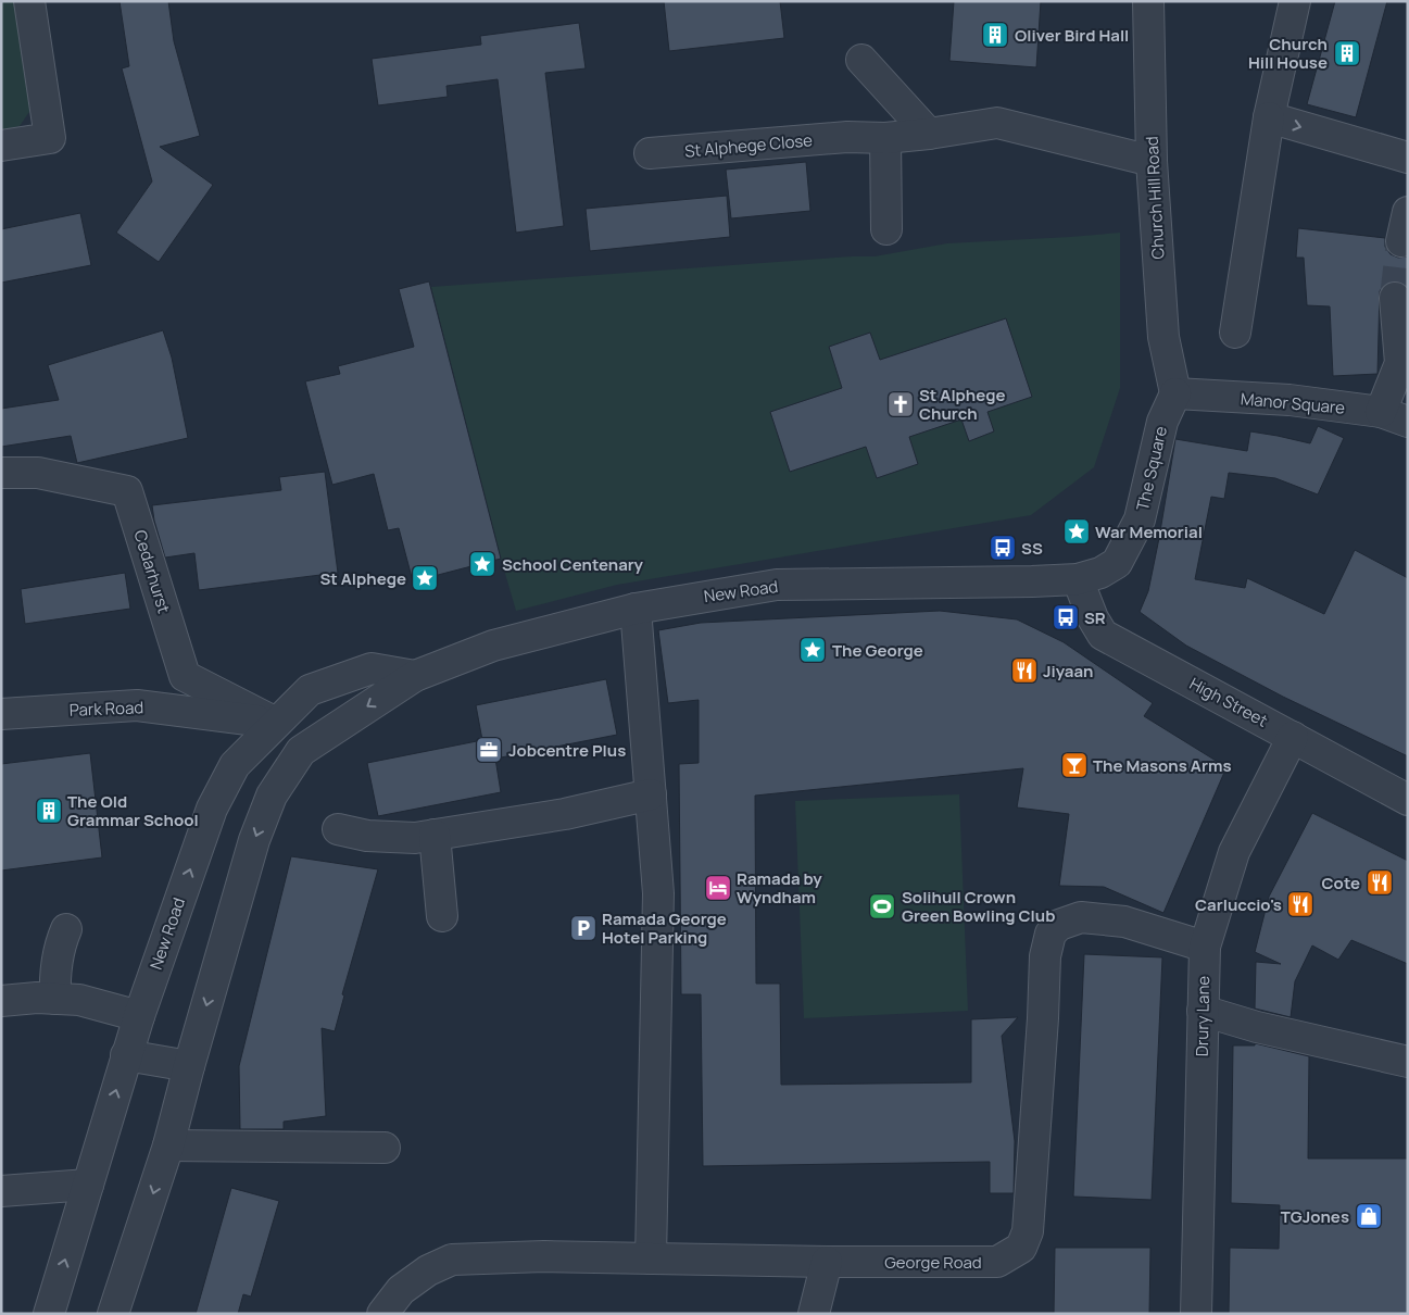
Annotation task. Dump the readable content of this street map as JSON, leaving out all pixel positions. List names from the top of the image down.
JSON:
{
  "streets": {
    "street": [
      "St Alphege Close",
      "Church Hill Road",
      "Manor Square",
      "The Square",
      "Cedarhurst",
      "New Road",
      "High Street",
      "Park Road",
      "Drury Lane",
      "George Road"
    ]
  },
  "crossings": [
    ["St Alphege Close", "Church Hill Road"],
    ["Church Hill Road", "Manor Square"],
    ["Church Hill Road", "The Square"],
    ["Manor Square", "The Square"],
    ["The Square", "New Road"],
    ["The Square", "High Street"],
    ["Cedarhurst", "New Road"],
    ["Cedarhurst", "Park Road"],
    ["New Road", "High Street"],
    ["New Road", "Park Road"],
    ["High Street", "Drury Lane"],
    ["Drury Lane", "George Road"]
  ],
  "places": {
    "building": ["Oliver Bird Hall", "Church Hill House", "The Old Grammar School"],
    "church": ["St Alphege Church"],
    "place": [
      "War Memorial",
      "School Centenary",
      "St Alphege",
      "The George"
    ],
    "bus stop": ["SS", "SR"],
    "restaurant": ["Jiyaan", "Cote", "Carluccio's"],
    "office": ["Jobcentre Plus"],
    "bar": ["The Masons Arms"],
    "hotel": ["Ramada by Wyndham"],
    "sports": ["Solihull Crown Green Bowling Club"],
    "parking": ["Ramada George Hotel Parking"],
    "shop": ["TGJones"]
  }
}
